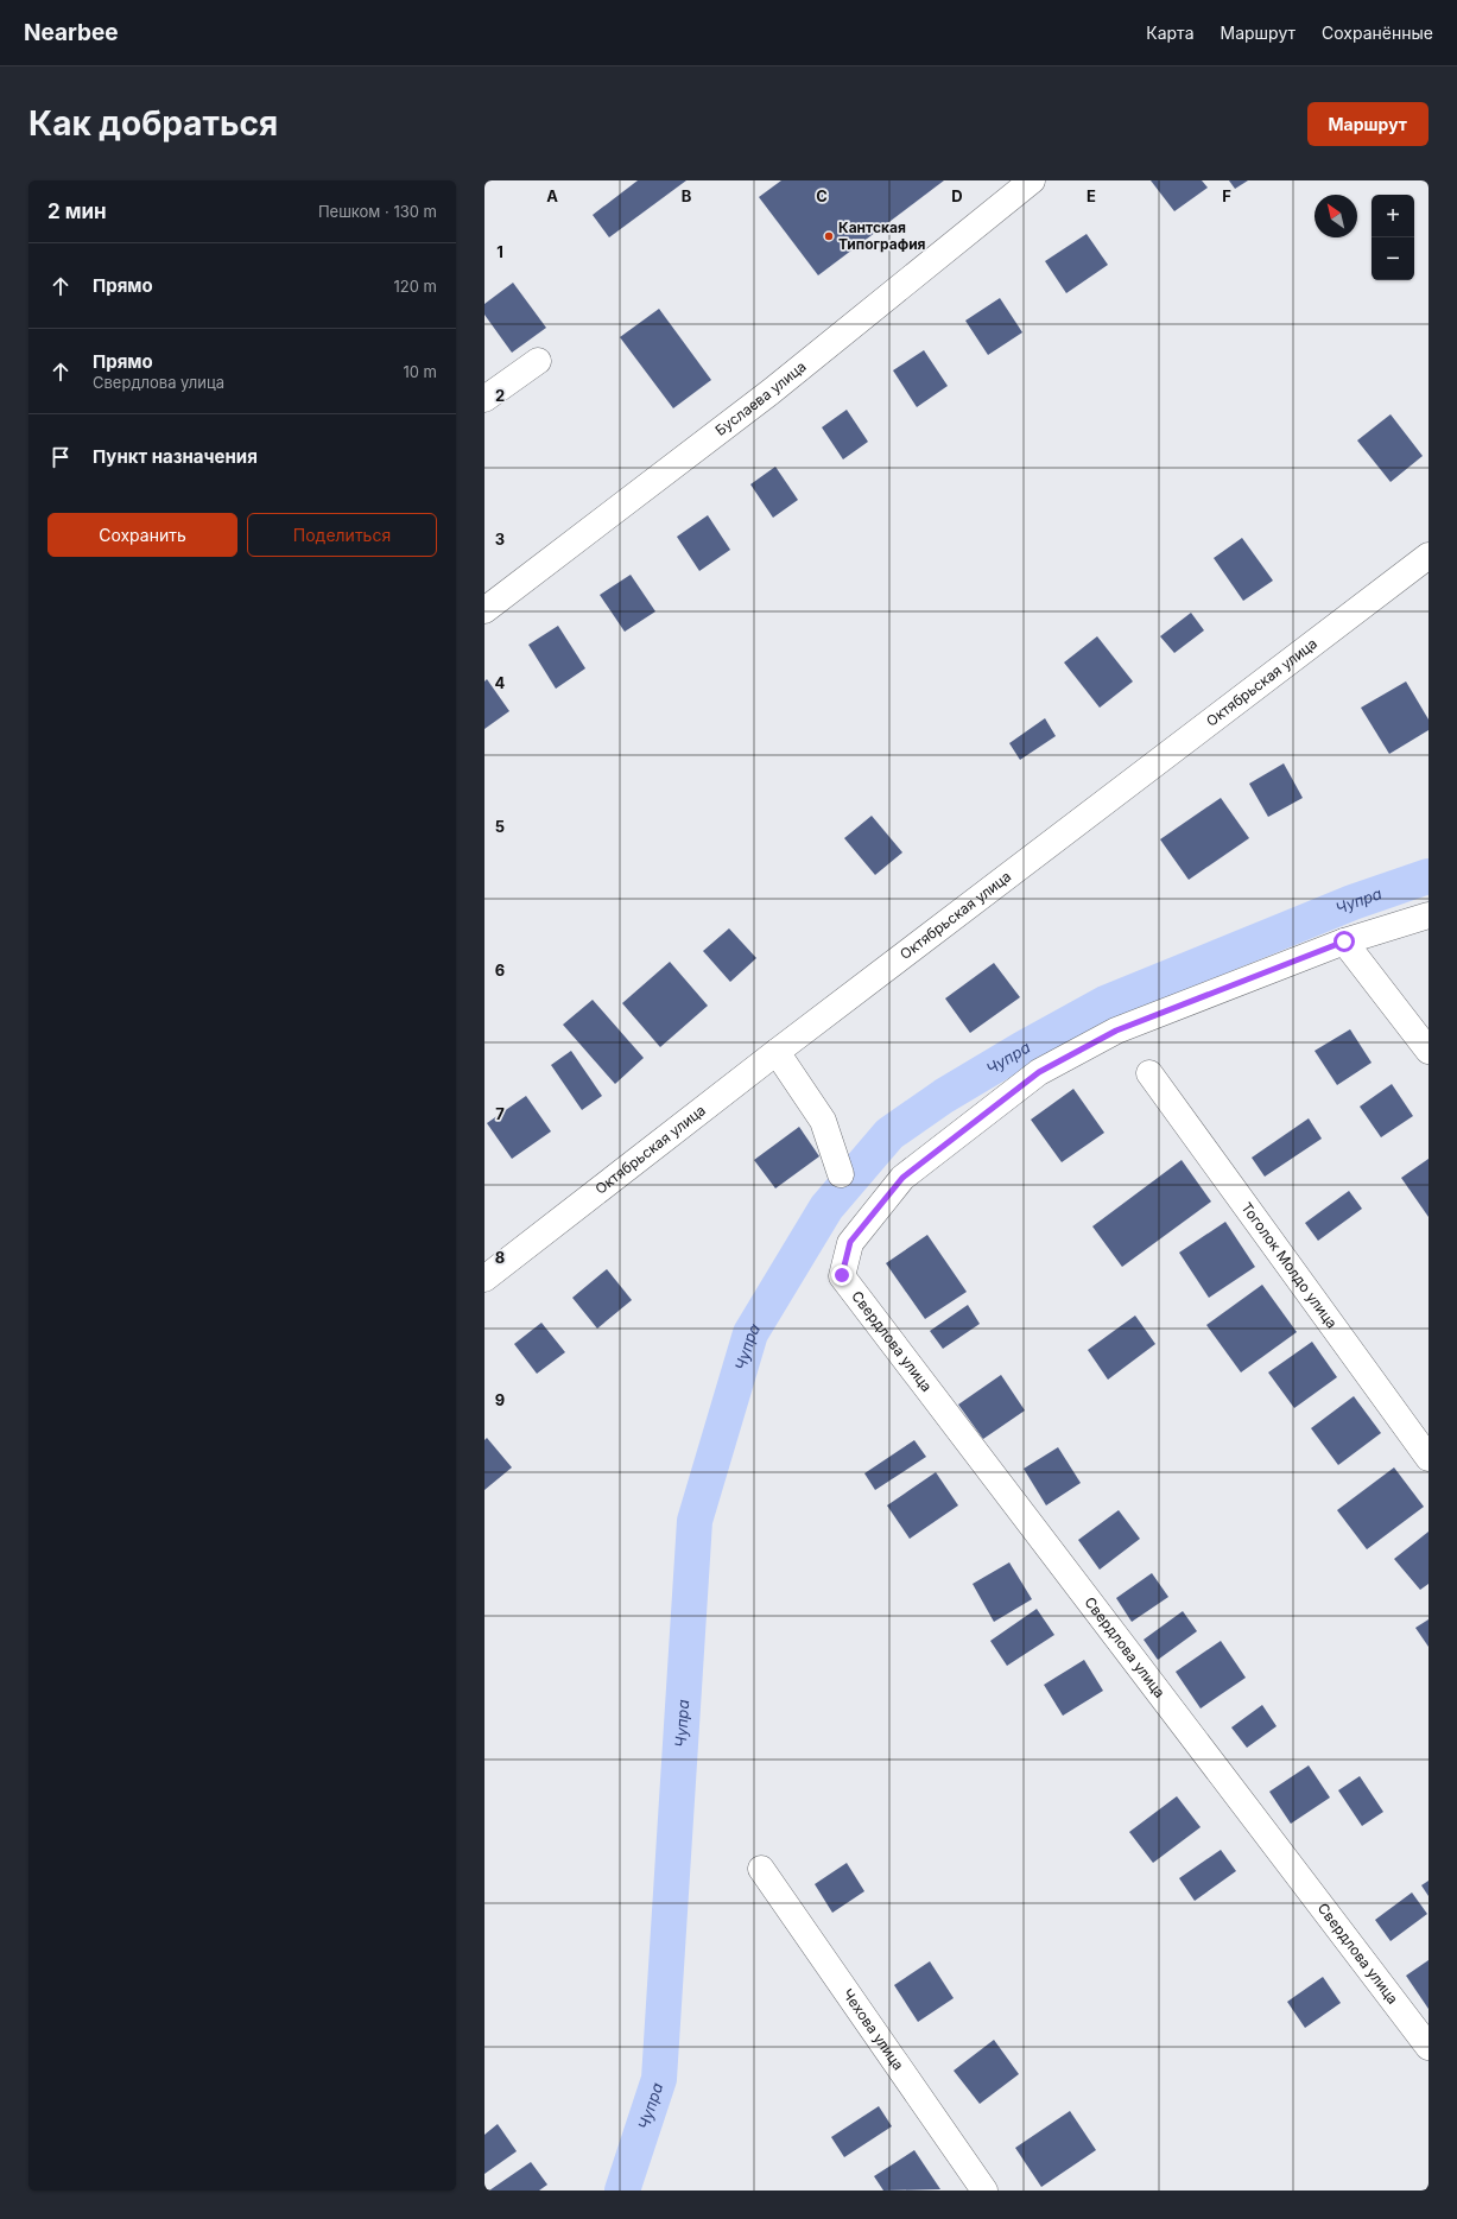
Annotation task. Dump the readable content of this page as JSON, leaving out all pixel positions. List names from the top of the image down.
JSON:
{
  "streets": {
    "street": [
      "Буслаева улица",
      "Октябрьская улица",
      "Тоголок Молдо улица",
      "Свердлова улица",
      "Чехова улица"
    ]
  },
  "water": ["Чупра"],
  "places": ["Кантская Типография"],
  "north": "top left",
  "page": {
    "header": "Nearbee",
    "nav": ["Карта", "Маршрут", "Сохранённые"],
    "buttons": [
      "Маршрут",
      ["Сохранить", "Поделиться"]
    ],
    "title": "Как добраться",
    "heading": ["2 мин", "Пешком · 130 m"],
    "map_buttons": ["+", "−"],
    "list": [
      ["Прямо", "120 m"],
      ["Прямо", "Свердлова улица", "10 m"],
      "Пункт назначения"
    ]
  },
  "grid": {
    "columns": [
      "A",
      "B",
      "C",
      "D",
      "E",
      "F"
    ],
    "rows": [
      "1",
      "2",
      "3",
      "4",
      "5",
      "6",
      "7",
      "8",
      "9"
    ]
  }
}
